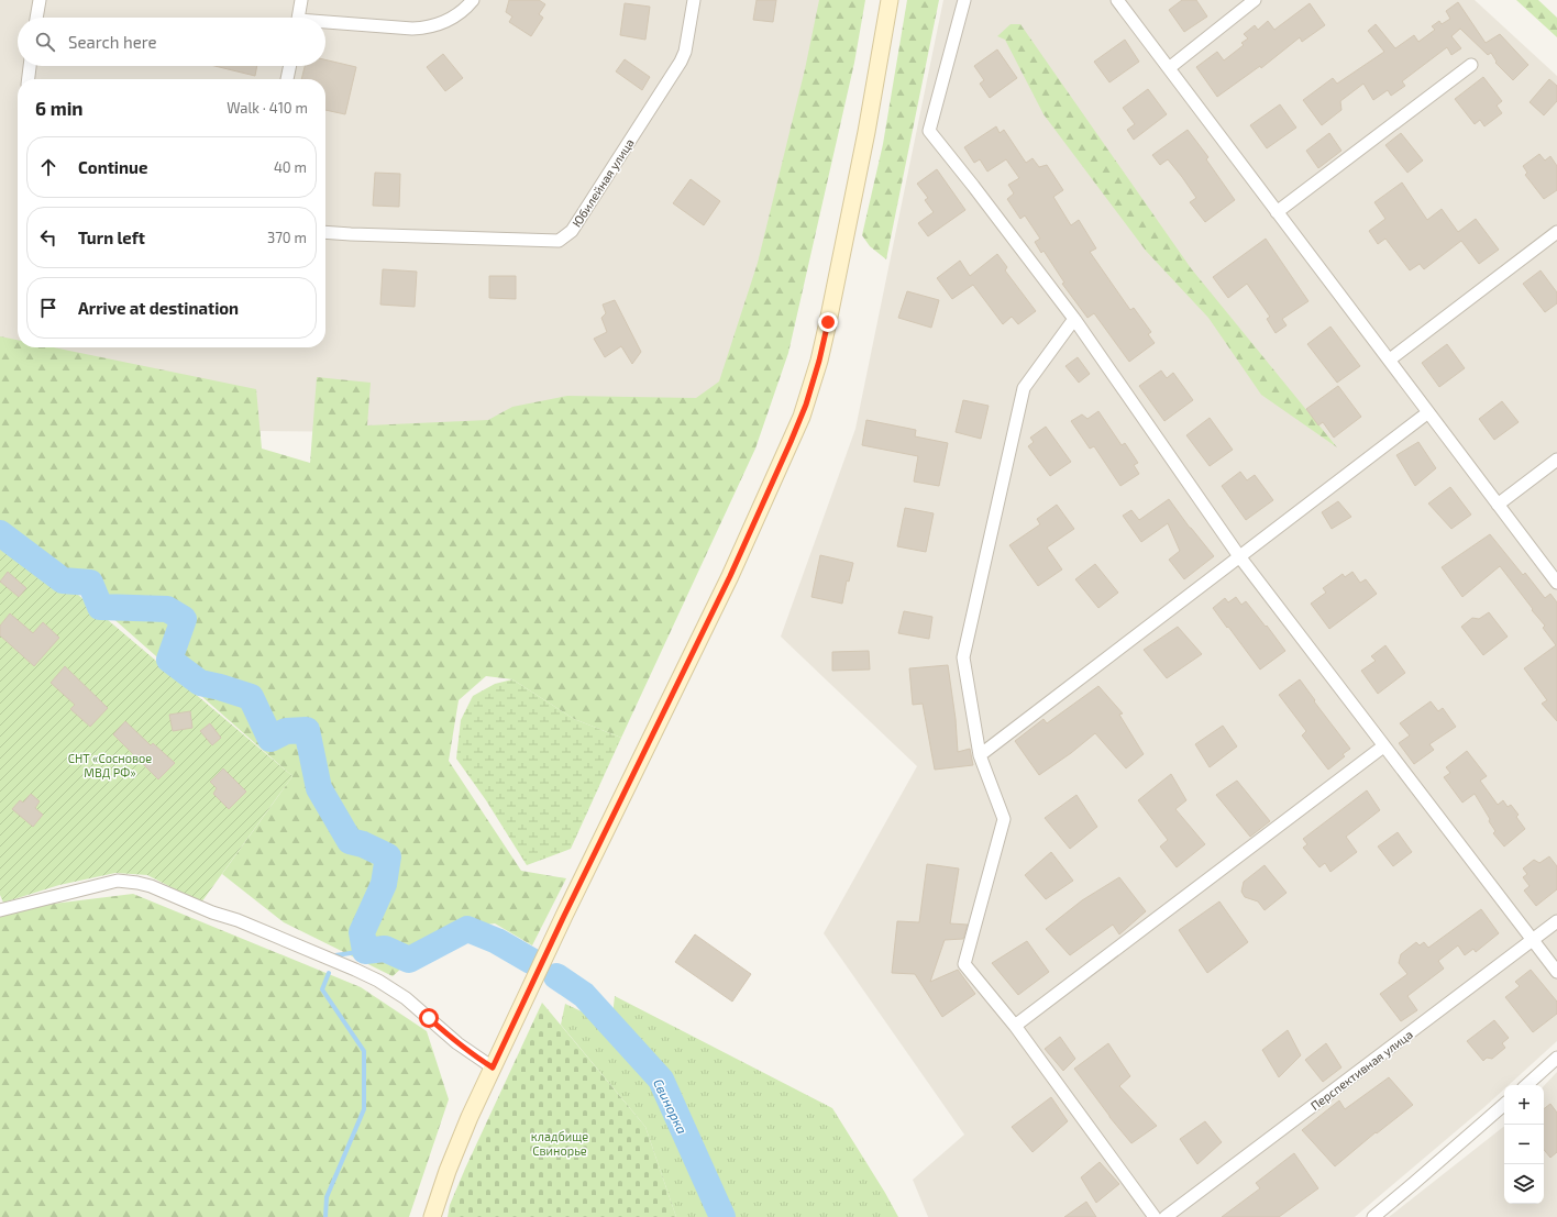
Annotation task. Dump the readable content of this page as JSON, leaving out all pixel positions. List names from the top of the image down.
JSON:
{
  "streets": {
    "street": ["Юбилейная улица", "Перспективная улица"]
  },
  "water": ["Свинорка"],
  "parks": ["СНТ «Сосновое МВД РФ»", "кладбище Свинорье"],
  "page": {
    "search": "Search here",
    "heading": ["6 min", "Walk · 410 m"],
    "list": [
      ["Continue", "40 m"],
      ["Turn left", "370 m"],
      "Arrive at destination"
    ],
    "map_buttons": ["+", "−"]
  }
}
